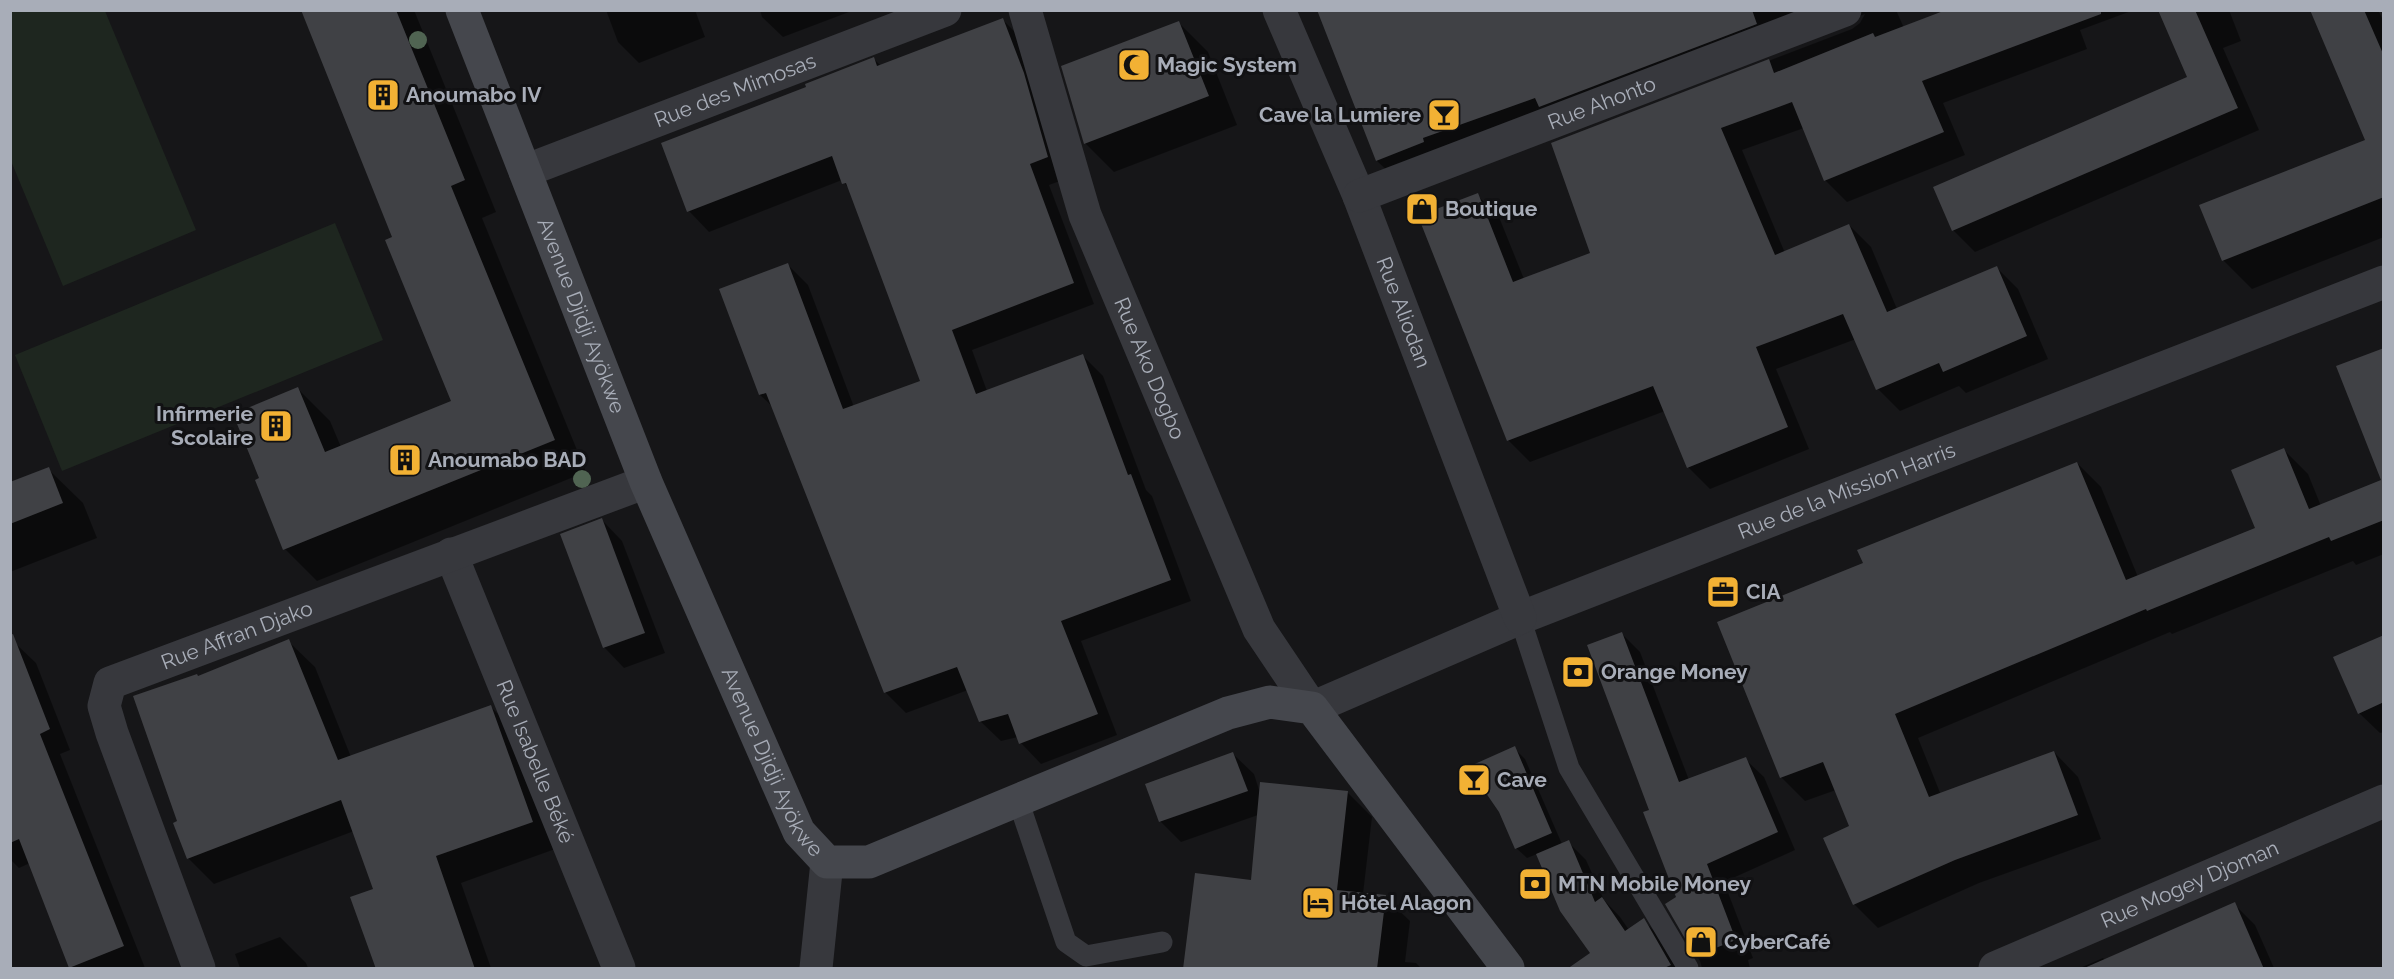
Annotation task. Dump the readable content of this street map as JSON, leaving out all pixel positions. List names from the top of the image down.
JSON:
{
  "streets": {
    "street": [
      "Rue des Mimosas",
      "Rue Ahonto",
      "Rue Aliodan",
      "Avenue Djidji Ayökwe",
      "Rue Ako Dogbo",
      "Rue de la Mission Harris",
      "Rue Affran Djako",
      "Rue Isabelle Béké",
      "Rue Mogey Djoman"
    ]
  },
  "crossings": [
    ["Rue des Mimosas", "Avenue Djidji Ayökwe"],
    ["Rue Ahonto", "Rue Aliodan"],
    ["Rue Aliodan", "Rue de la Mission Harris"],
    ["Avenue Djidji Ayökwe", "Rue Ako Dogbo"],
    ["Avenue Djidji Ayökwe", "Rue de la Mission Harris"],
    ["Avenue Djidji Ayökwe", "Rue Affran Djako"],
    ["Rue Ako Dogbo", "Rue de la Mission Harris"],
    ["Rue Affran Djako", "Rue Isabelle Béké"]
  ],
  "places": {
    "mosque": ["Magic System"],
    "building": ["Anoumabo IV", "Infirmerie Scolaire", "Anoumabo BAD"],
    "bar": ["Cave la Lumiere", "Cave"],
    "shop": ["Boutique", "CyberCafé"],
    "office": ["CIA"],
    "bank": ["Orange Money", "MTN Mobile Money"],
    "hotel": ["Hôtel Alagon"]
  }
}
